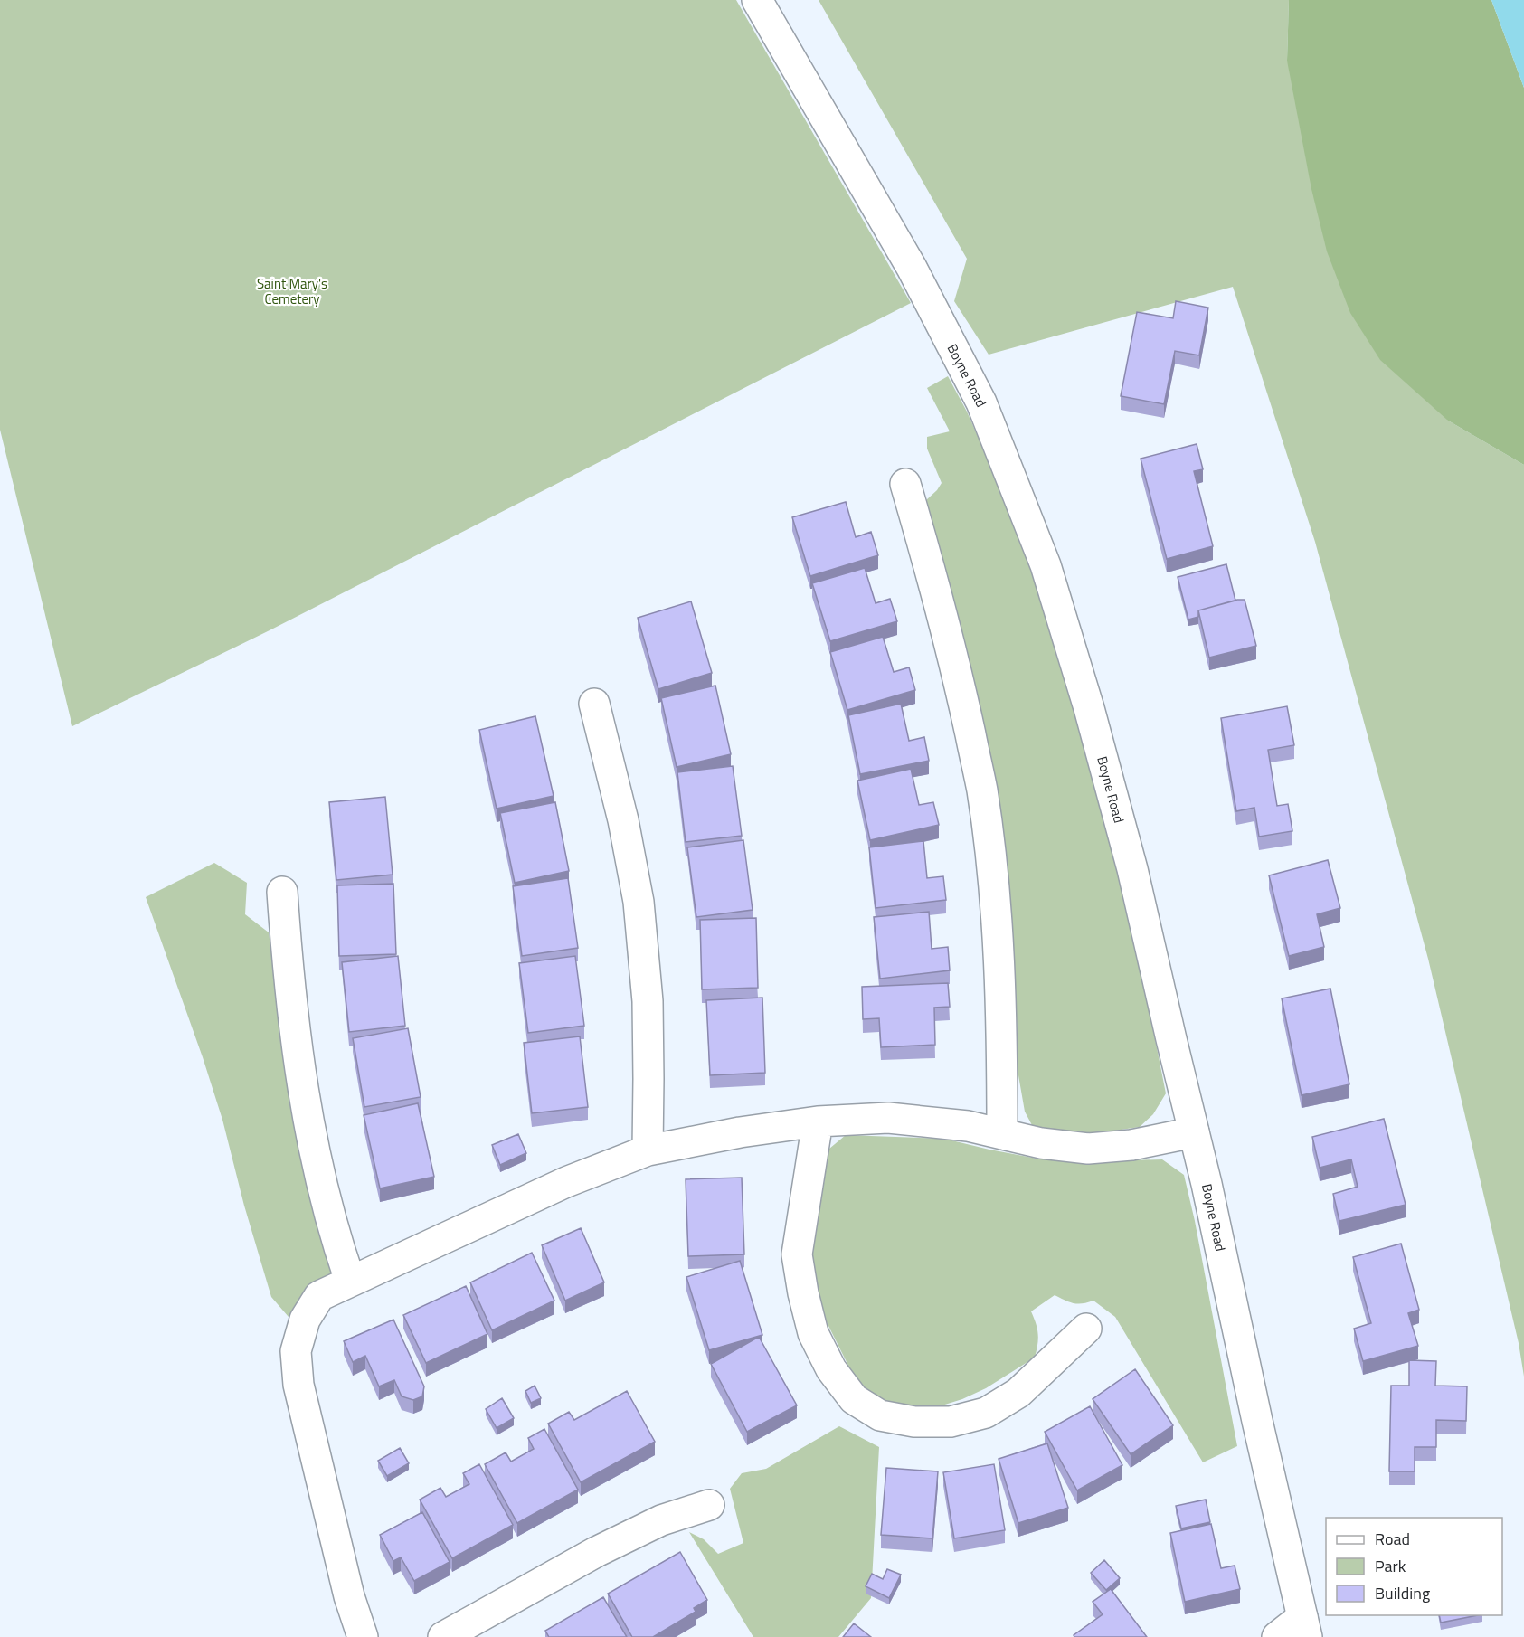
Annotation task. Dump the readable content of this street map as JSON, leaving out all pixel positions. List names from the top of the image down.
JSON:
{
  "streets": {
    "street": ["Boyne Road"]
  },
  "parks": ["Saint Mary's Cemetery"],
  "legend": ["Road", "Park", "Building"]
}
